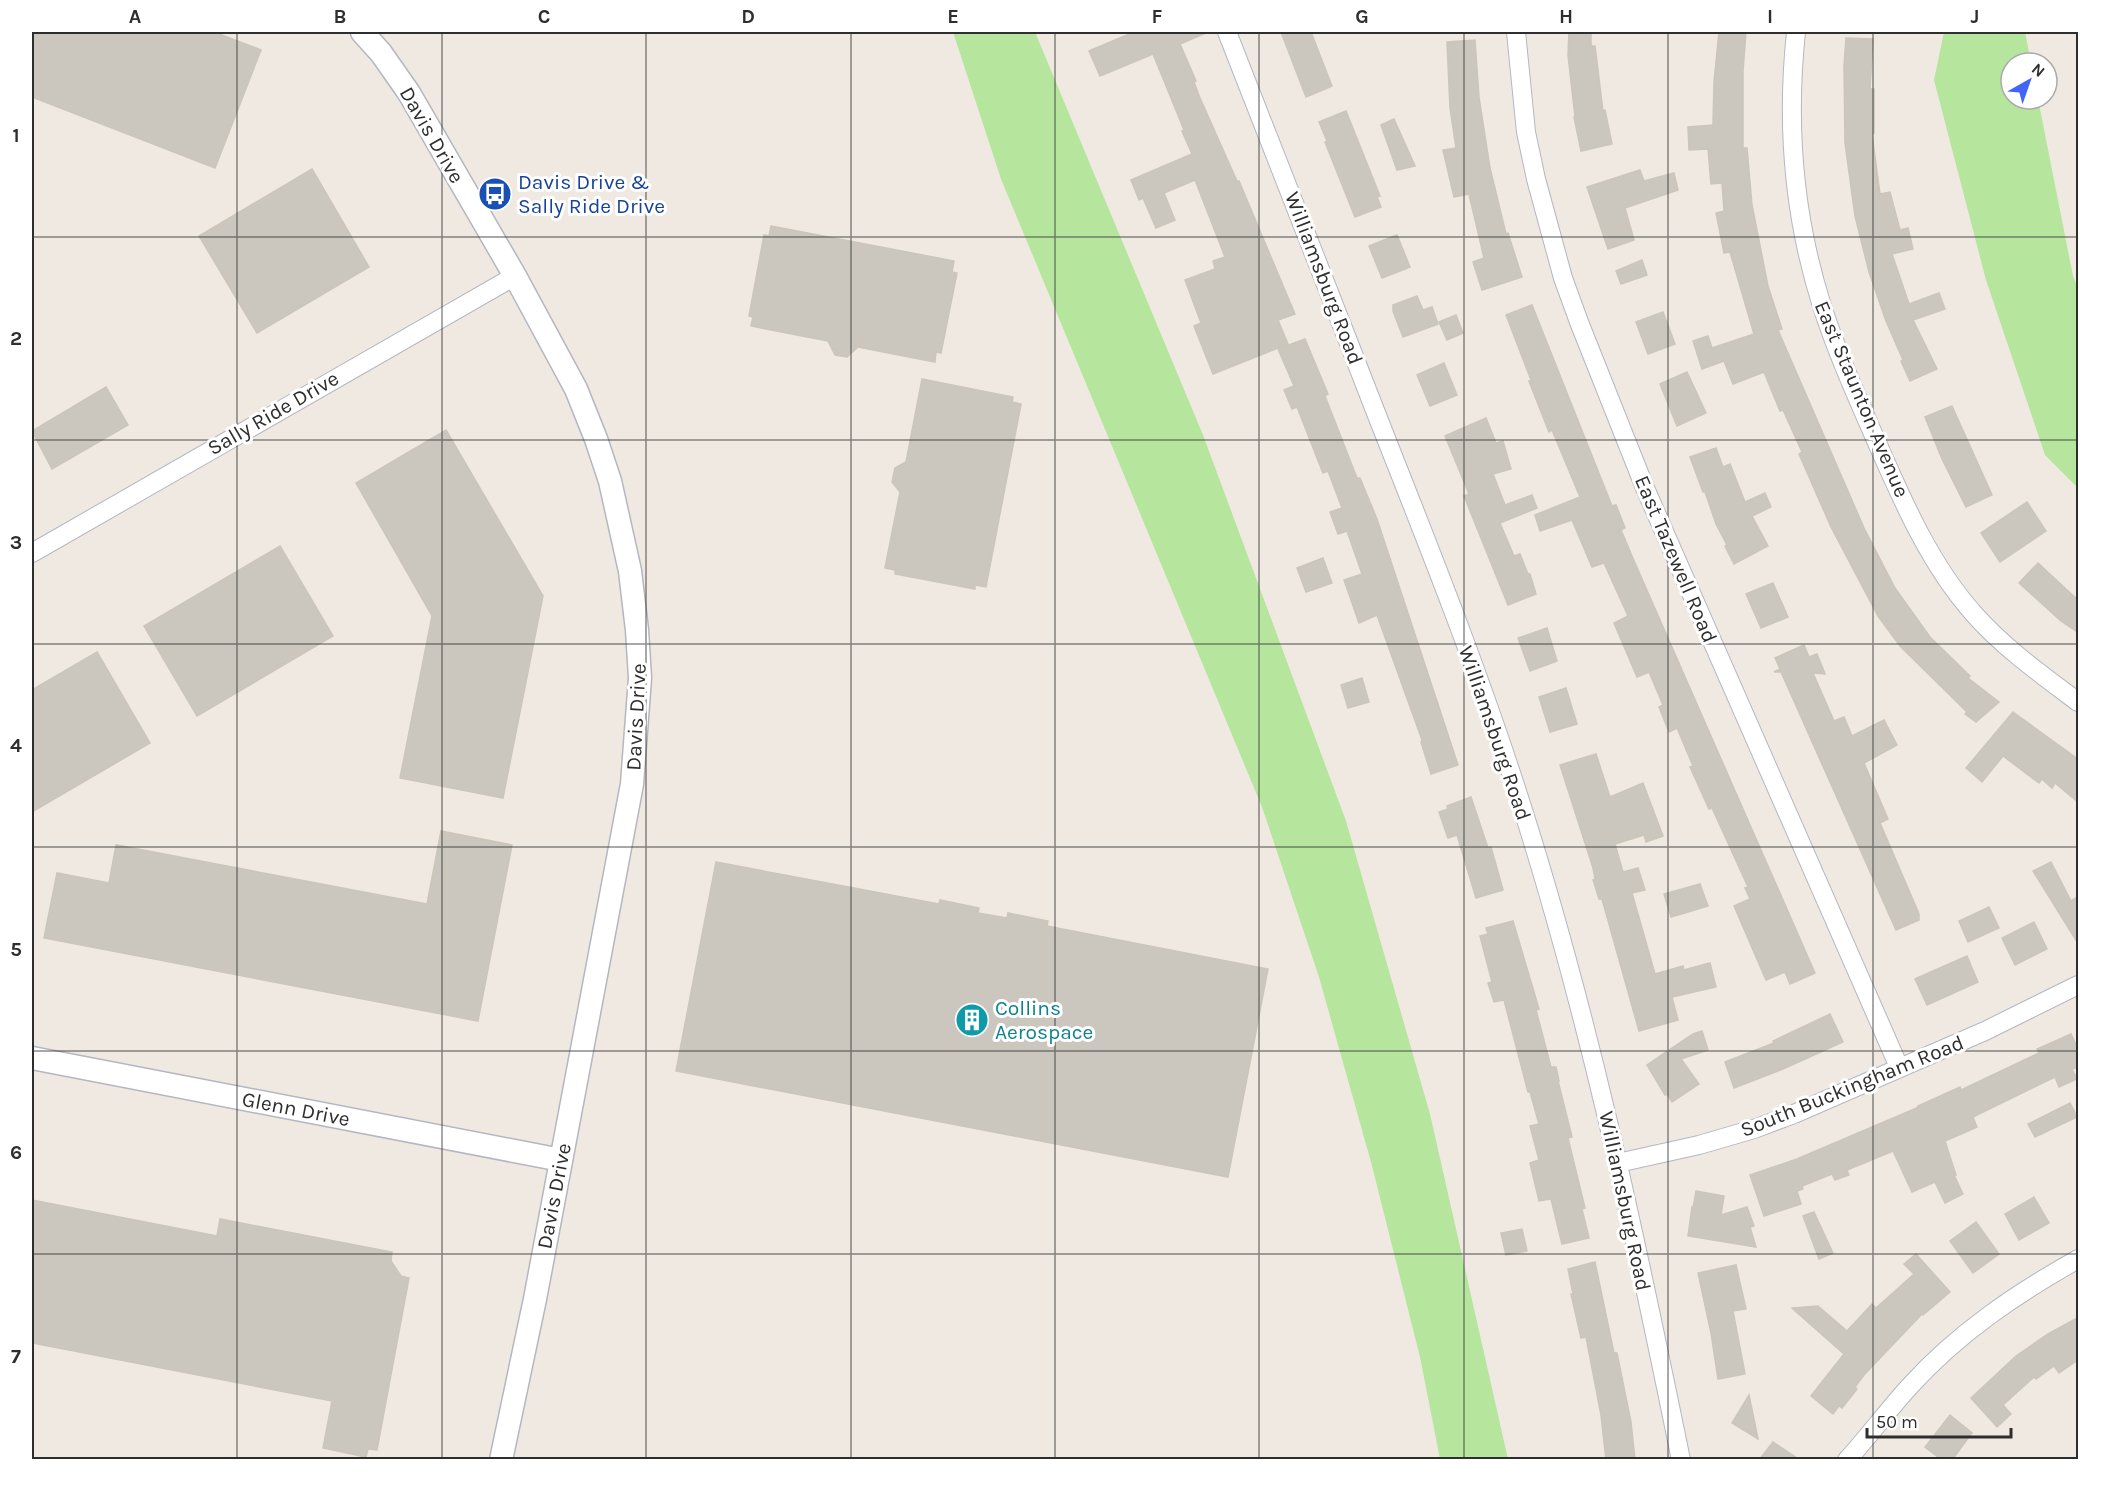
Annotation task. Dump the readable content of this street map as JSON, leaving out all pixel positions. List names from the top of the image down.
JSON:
{
  "streets": {
    "street": [
      "Davis Drive",
      "Williamsburg Road",
      "East Staunton Avenue",
      "Sally Ride Drive",
      "East Tazewell Road",
      "South Buckingham Road",
      "Glenn Drive"
    ]
  },
  "crossings": [
    ["Davis Drive", "Sally Ride Drive"],
    ["Davis Drive", "Glenn Drive"],
    ["Williamsburg Road", "South Buckingham Road"],
    ["East Tazewell Road", "South Buckingham Road"]
  ],
  "places": {
    "bus stop": ["Davis Drive & Sally Ride Drive"],
    "building": ["Collins Aerospace"]
  },
  "scale_bar": "50 m",
  "north": "top right",
  "grid": {
    "columns": [
      "A",
      "B",
      "C",
      "D",
      "E",
      "F",
      "G",
      "H",
      "I",
      "J"
    ],
    "rows": [
      "1",
      "2",
      "3",
      "4",
      "5",
      "6",
      "7"
    ]
  }
}
